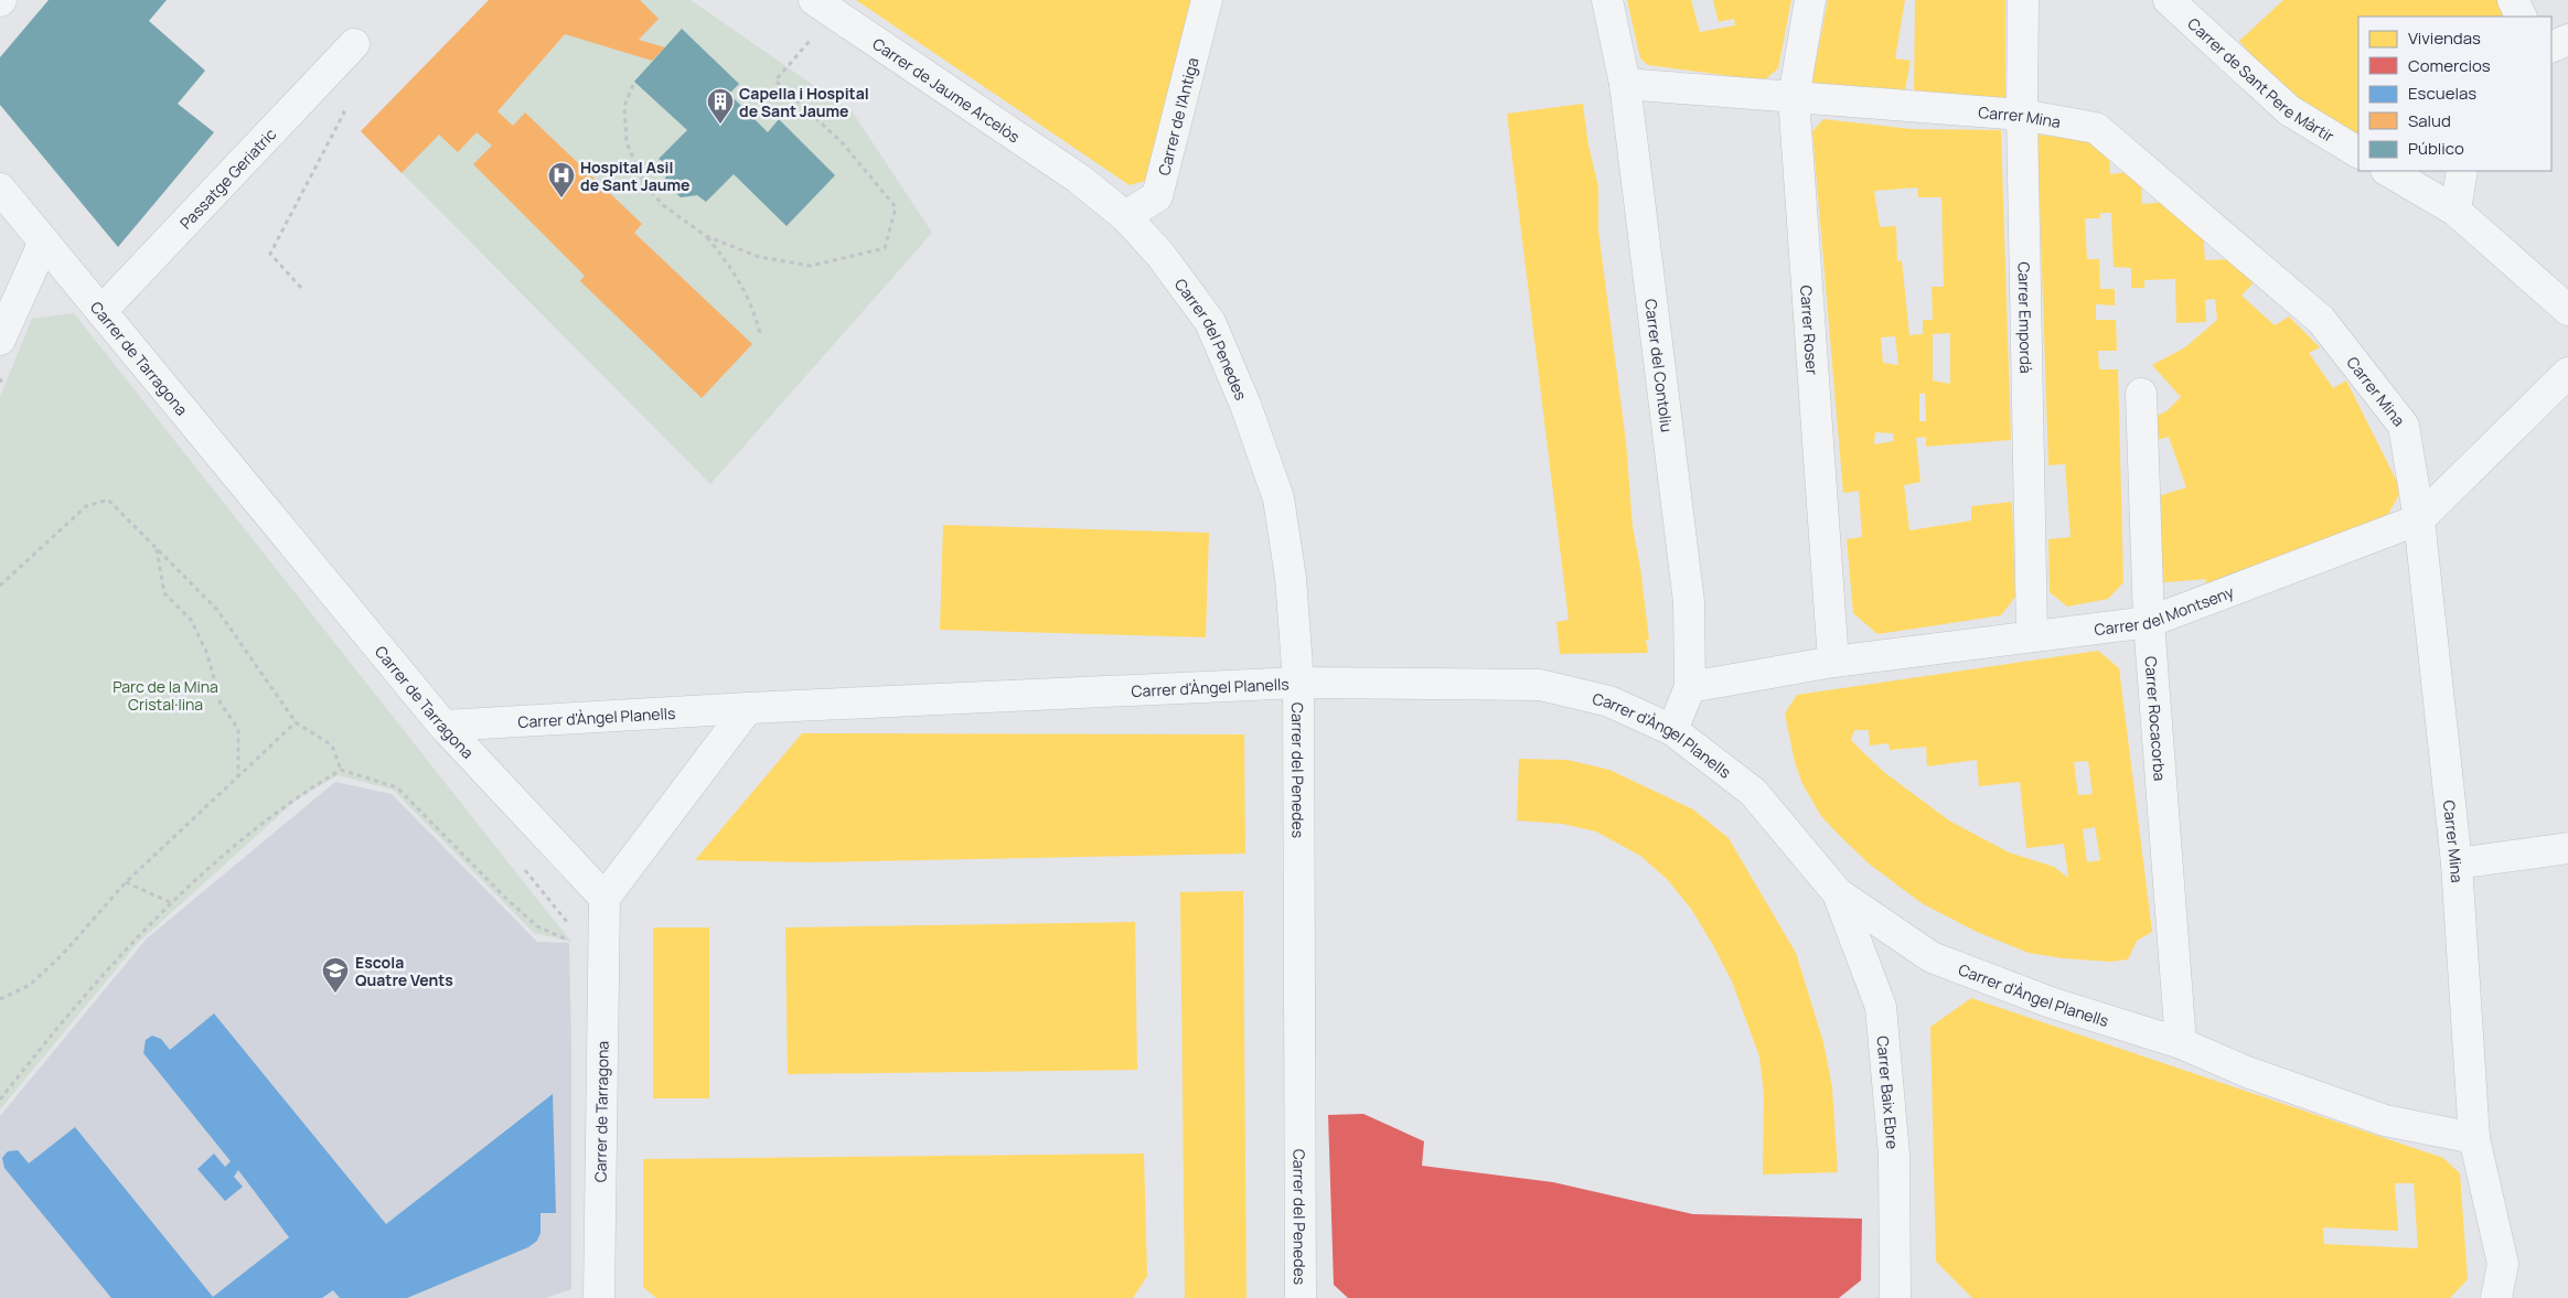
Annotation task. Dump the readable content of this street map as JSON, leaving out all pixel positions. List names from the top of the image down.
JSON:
{
  "streets": {
    "street": [
      "Carrer de Sant Pere Màrtir",
      "Carrer de Jaume Arcelòs",
      "Carrer de l'Antiga",
      "Carrer Mina",
      "Passatge Geriatric",
      "Carrer Empordà",
      "Carrer Roser",
      "Carrer del Penedes",
      "Carrer de Tarragona",
      "Carrer del Contoliu",
      "Carrer del Montseny",
      "Carrer d'Àngel Planells",
      "Carrer Rocacorba",
      "Carrer Baix Ebre"
    ]
  },
  "crossings": [
    ["Carrer de Jaume Arcelòs", "Carrer del Penedes"],
    ["Carrer de l'Antiga", "Carrer del Penedes"],
    ["Carrer Mina", "Carrer Empordà"],
    ["Carrer Mina", "Carrer Roser"],
    ["Carrer Mina", "Carrer del Contoliu"],
    ["Carrer Mina", "Carrer del Montseny"],
    ["Carrer Mina", "Carrer d'Àngel Planells"],
    ["Passatge Geriatric", "Carrer de Tarragona"],
    ["Carrer Empordà", "Carrer del Montseny"],
    ["Carrer Roser", "Carrer del Montseny"],
    ["Carrer del Penedes", "Carrer d'Àngel Planells"],
    ["Carrer de Tarragona", "Carrer d'Àngel Planells"],
    ["Carrer del Contoliu", "Carrer del Montseny"],
    ["Carrer del Contoliu", "Carrer d'Àngel Planells"],
    ["Carrer del Montseny", "Carrer Rocacorba"],
    ["Carrer d'Àngel Planells", "Carrer Rocacorba"],
    ["Carrer d'Àngel Planells", "Carrer Baix Ebre"]
  ],
  "parks": ["Parc de la Mina Cristal·lina"],
  "places": {
    "building": ["Capella i Hospital de Sant Jaume"],
    "hospital": ["Hospital Asil de Sant Jaume"],
    "school or university": ["Escola Quatre Vents"]
  },
  "legend": [
    "Viviendas",
    "Comercios",
    "Escuelas",
    "Salud",
    "Público"
  ]
}
